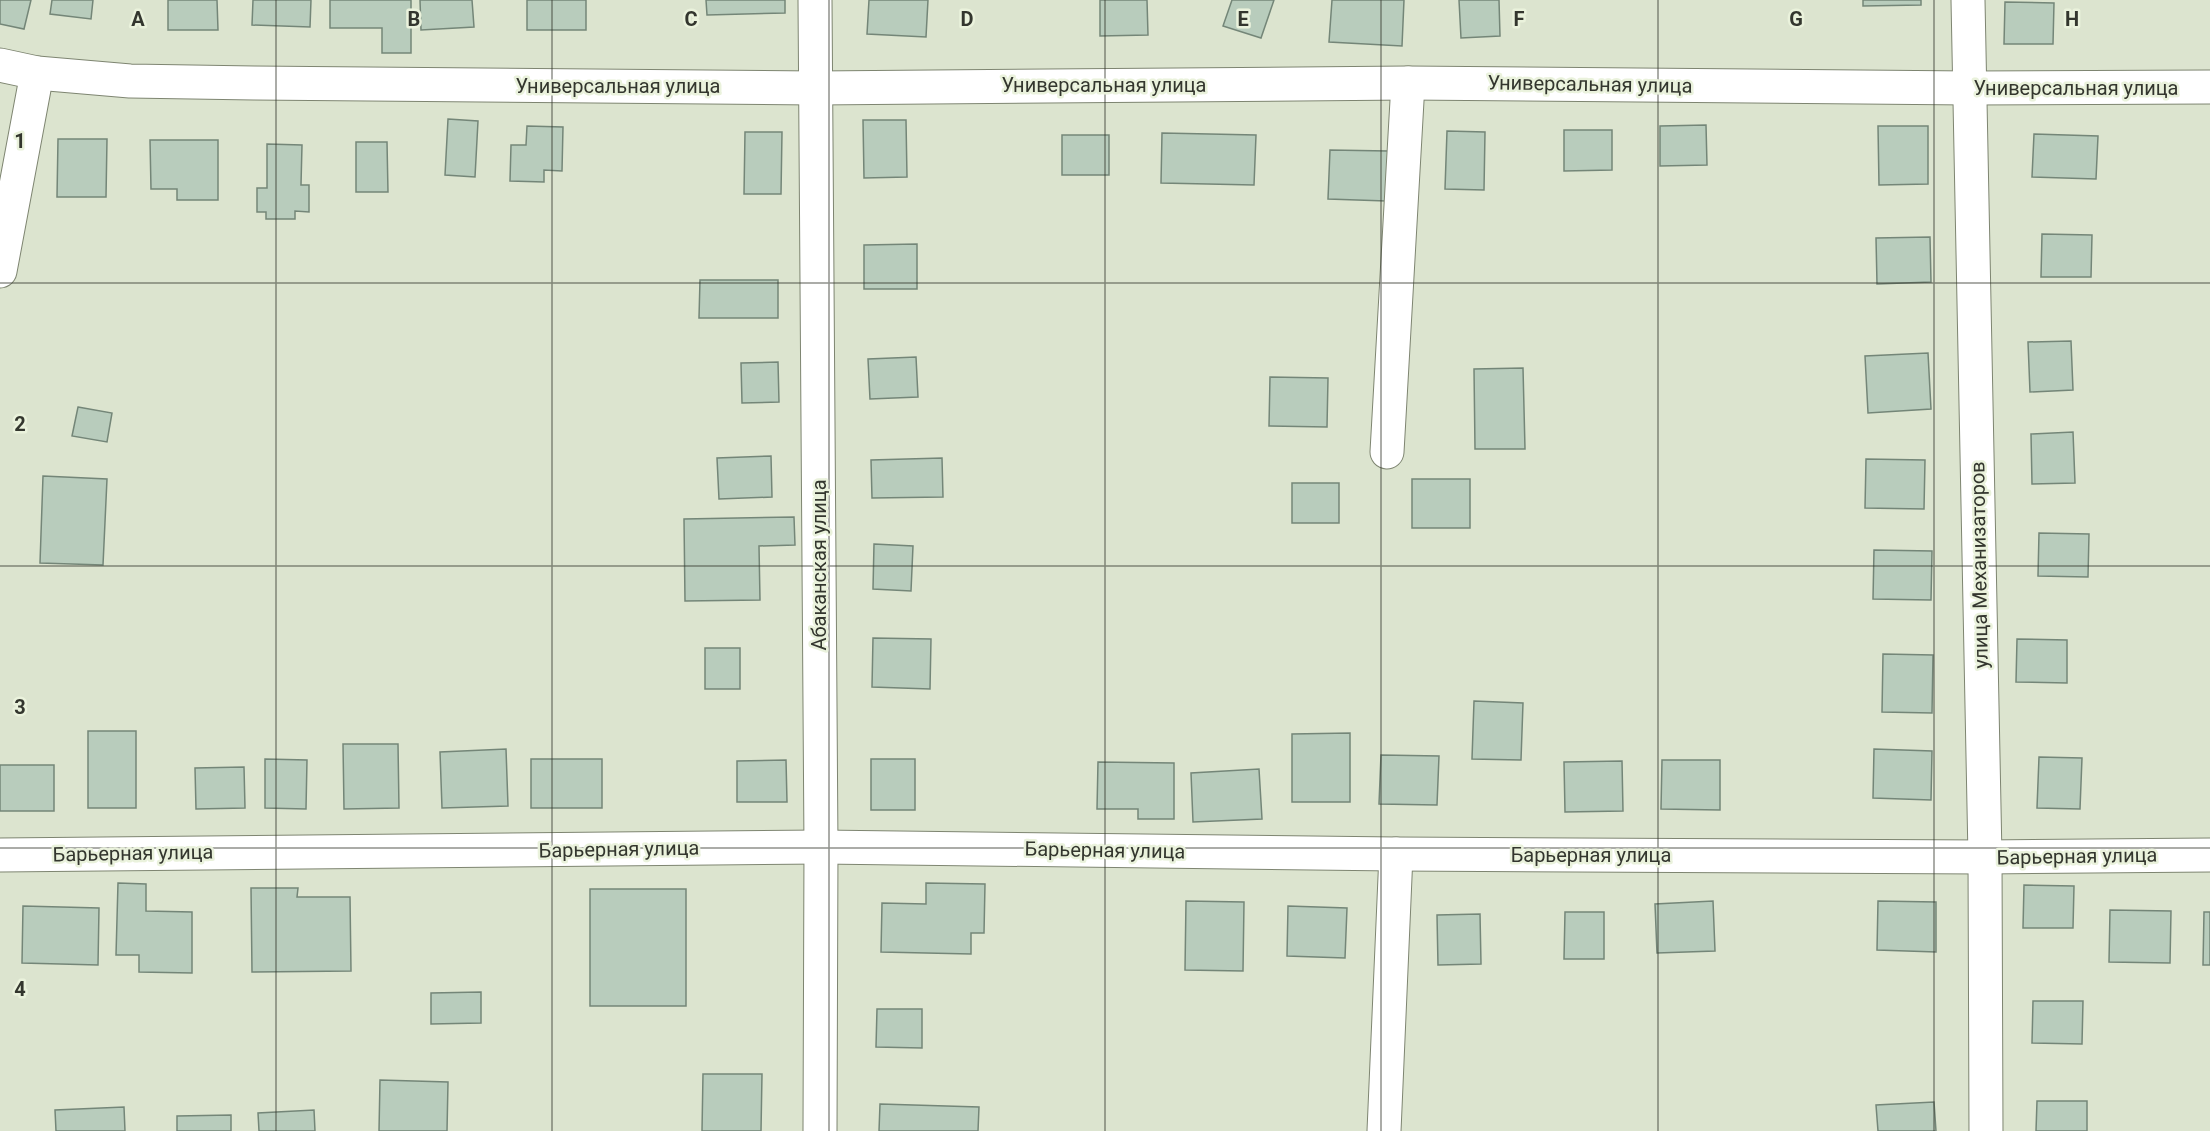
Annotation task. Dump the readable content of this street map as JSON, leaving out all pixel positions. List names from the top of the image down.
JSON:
{
  "streets": {
    "street": [
      "Универсальная улица",
      "Абаканская улица",
      "улица Механизаторов",
      "Барьерная улица"
    ]
  },
  "crossings": [
    ["Универсальная улица", "Абаканская улица"],
    ["Универсальная улица", "улица Механизаторов"],
    ["Абаканская улица", "Барьерная улица"],
    ["улица Механизаторов", "Барьерная улица"]
  ],
  "grid": {
    "columns": [
      "A",
      "B",
      "C",
      "D",
      "E",
      "F",
      "G",
      "H"
    ],
    "rows": [
      "1",
      "2",
      "3",
      "4"
    ]
  }
}
